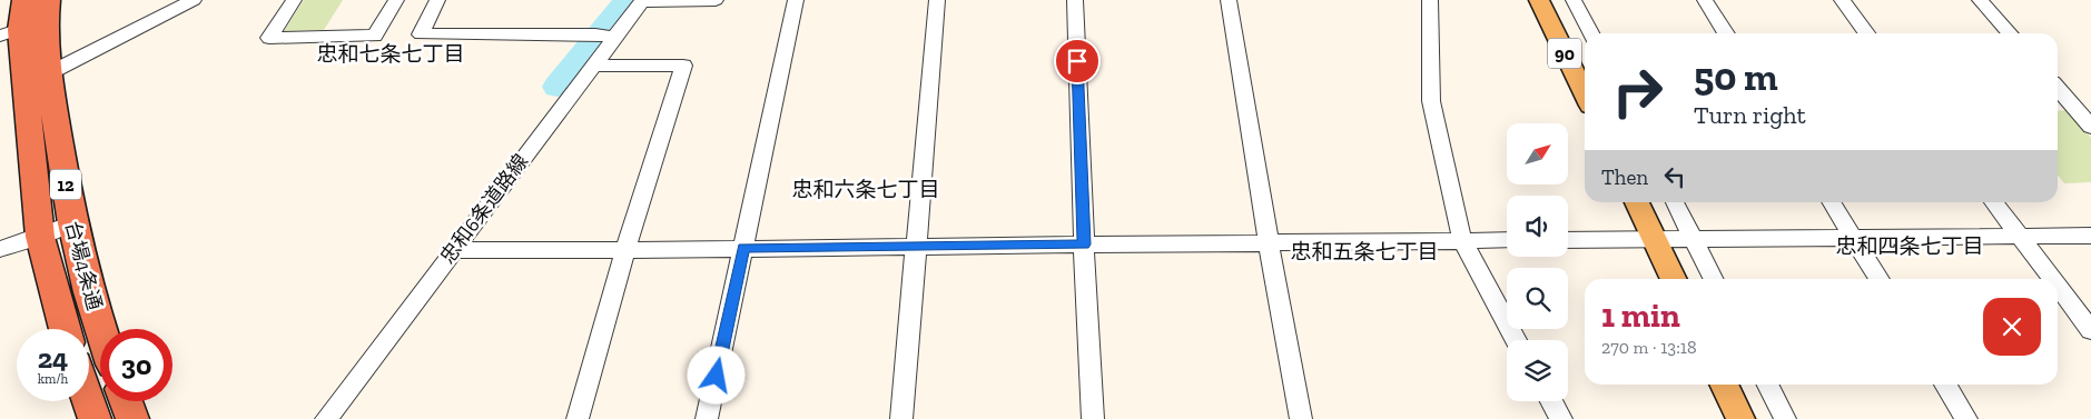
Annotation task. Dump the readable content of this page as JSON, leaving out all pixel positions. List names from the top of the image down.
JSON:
{
  "streets": {
    "highway": ["12", "台場4条通"],
    "main road": ["90"],
    "street": ["忠和6条道路線"]
  },
  "districts": [
    "忠和七条七丁目",
    "忠和六条七丁目",
    "忠和四条七丁目",
    "忠和五条七丁目"
  ],
  "north": "top right",
  "page": {
    "turn": ["50 m", "Turn right"],
    "then": "Then",
    "heading": ["1 min", "270 m · 13:18"],
    "speed": "24 km/h",
    "limit": "30"
  }
}
